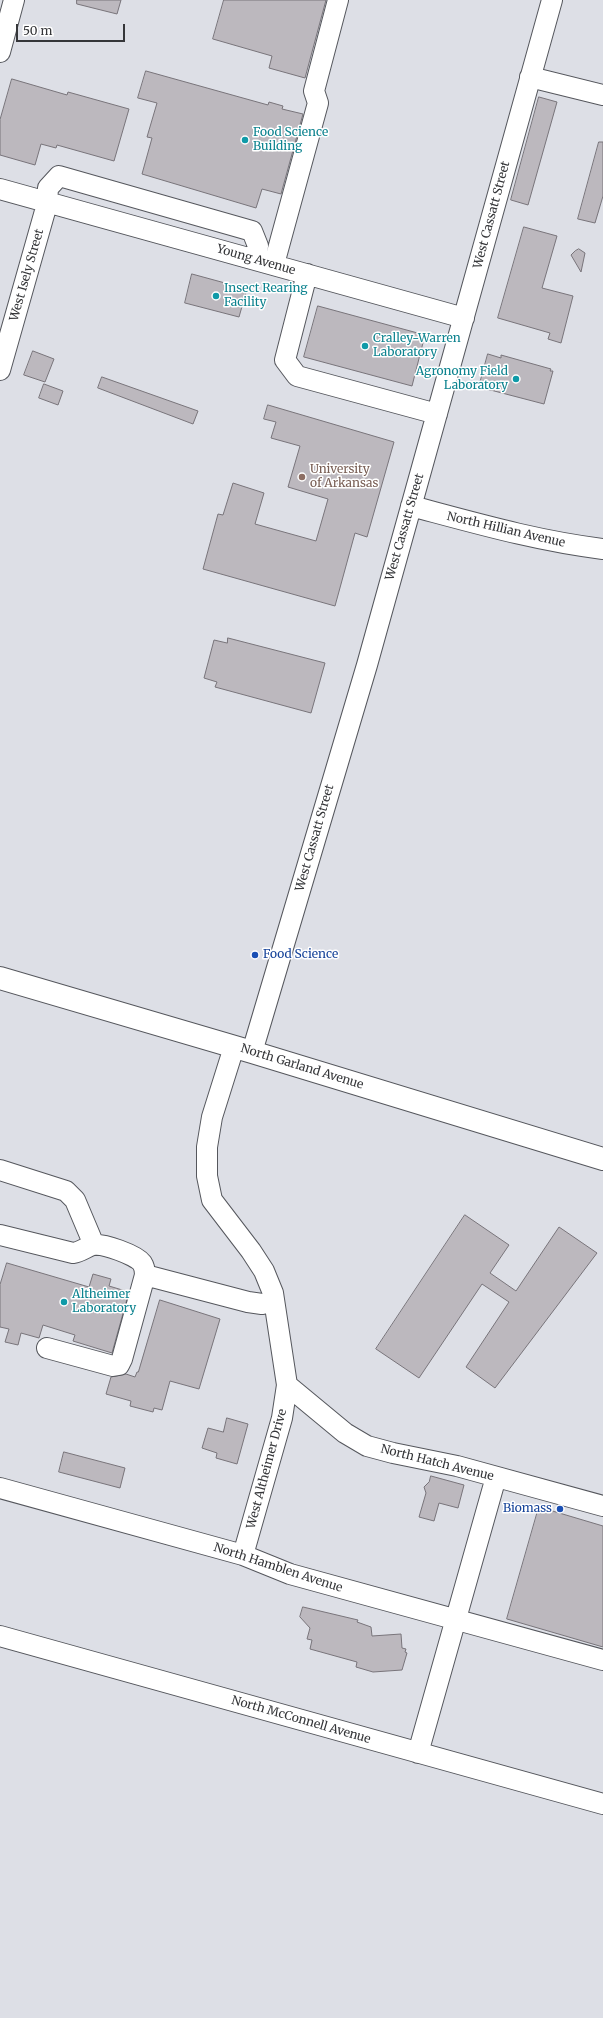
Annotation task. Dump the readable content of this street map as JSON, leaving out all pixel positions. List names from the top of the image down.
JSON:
{
  "streets": {
    "main road": ["North Garland Avenue"],
    "street": [
      "West Cassatt Street",
      "Young Avenue",
      "West Isely Street",
      "North Hillian Avenue",
      "North Hatch Avenue",
      "West Altheimer Drive",
      "North Hamblen Avenue",
      "North McConnell Avenue"
    ]
  },
  "crossings": [
    ["West Cassatt Street", "Young Avenue"],
    ["West Cassatt Street", "North Hillian Avenue"],
    ["West Cassatt Street", "North Garland Avenue"],
    ["West Cassatt Street", "West Altheimer Drive"],
    ["Young Avenue", "West Isely Street"],
    ["North Garland Avenue", "West Altheimer Drive"],
    ["North Hatch Avenue", "West Altheimer Drive"],
    ["West Altheimer Drive", "North Hamblen Avenue"]
  ],
  "places": [
    "Food Science Building",
    "Insect Rearing Facility",
    "Cralley-Warren Laboratory",
    "Agronomy Field Laboratory",
    "University of Arkansas",
    "Food Science",
    "Altheimer Laboratory",
    "Biomass"
  ],
  "scale_bar": "50 m"
}
